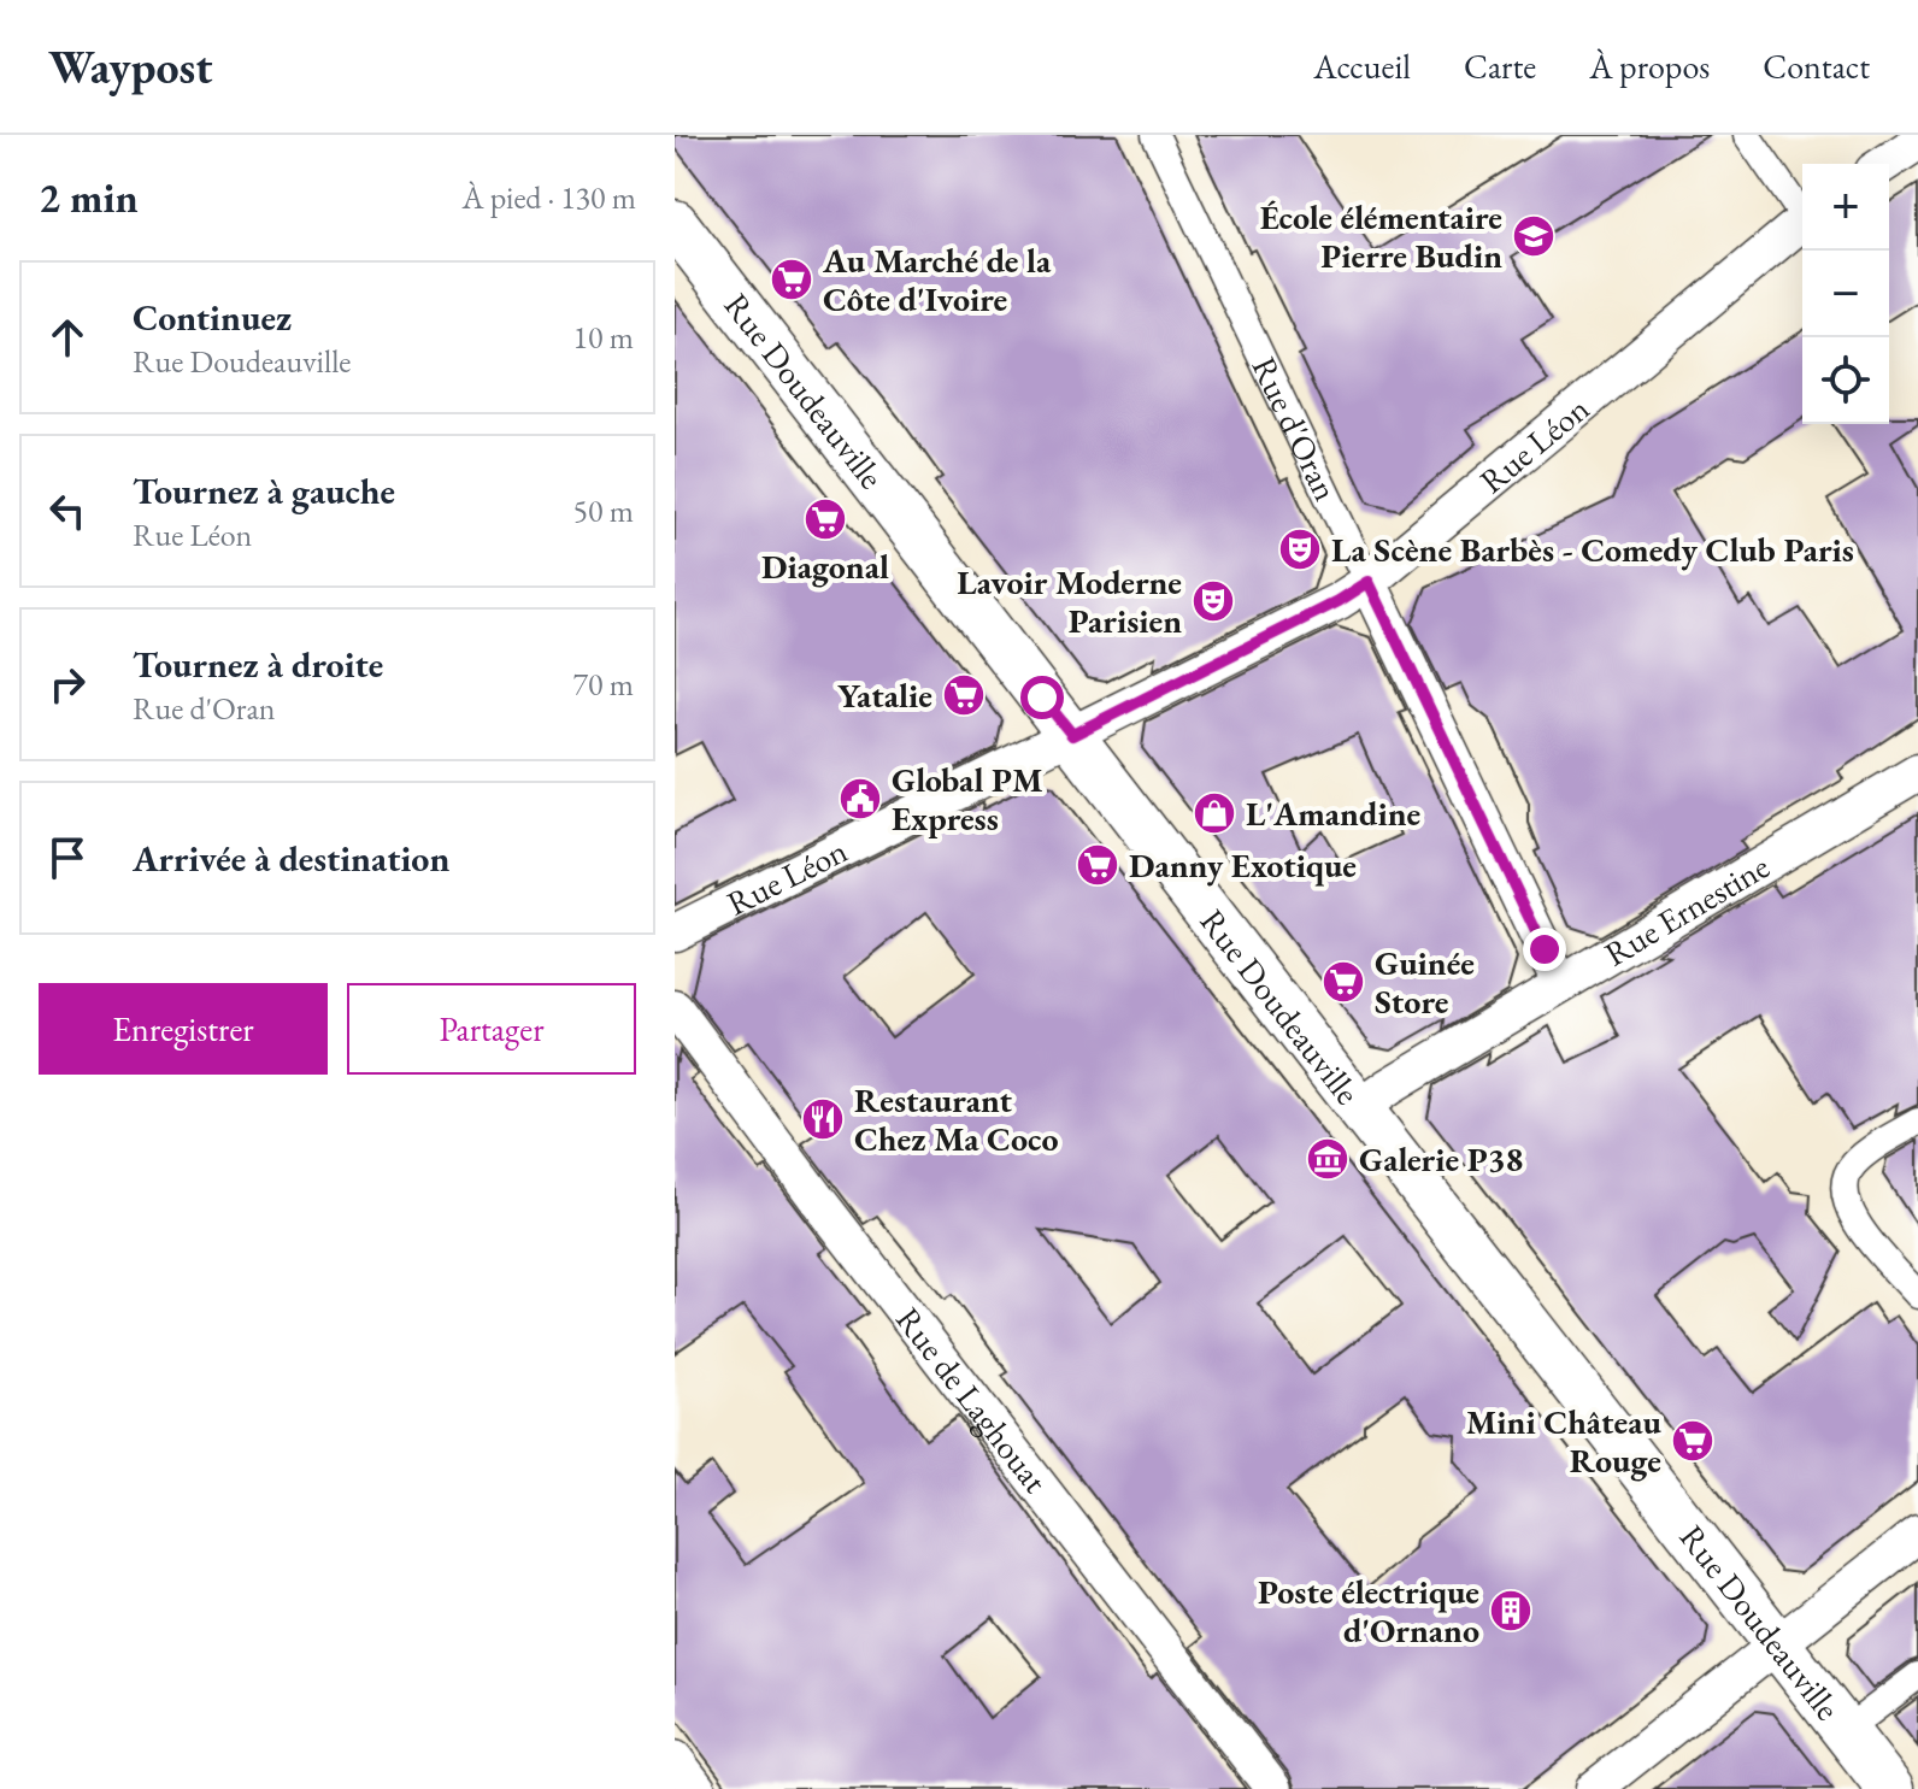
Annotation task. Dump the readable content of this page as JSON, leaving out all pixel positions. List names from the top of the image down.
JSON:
{
  "streets": {
    "street": [
      "Rue Doudeauville",
      "Rue d'Oran",
      "Rue Léon",
      "Rue Ernestine",
      "Rue de Laghouat"
    ]
  },
  "crossings": [
    ["Rue Doudeauville", "Rue Léon"],
    ["Rue Doudeauville", "Rue Ernestine"],
    ["Rue d'Oran", "Rue Léon"],
    ["Rue d'Oran", "Rue Ernestine"]
  ],
  "places": {
    "school or university": ["École élémentaire Pierre Budin"],
    "supermarket": [
      "Au Marché de la Côte d'Ivoire",
      "Diagonal",
      "Yatalie",
      "Danny Exotique",
      "Guinée Store",
      "Mini Château Rouge"
    ],
    "theatre": ["La Scène Barbès - Comedy Club Paris", "Lavoir Moderne Parisien"],
    "public building": ["Global PM Express"],
    "shop": ["L'Amandine"],
    "restaurant": ["Restaurant Chez Ma Coco"],
    "museum": ["Galerie P38"],
    "building": ["Poste électrique d'Ornano"]
  },
  "page": {
    "header": "Waypost",
    "nav": [
      "Accueil",
      "Carte",
      "À propos",
      "Contact"
    ],
    "heading": ["2 min", "À pied · 130 m"],
    "map_buttons": ["+", "−"],
    "list": [
      ["Continuez", "Rue Doudeauville", "10 m"],
      ["Tournez à gauche", "Rue Léon", "50 m"],
      ["Tournez à droite", "Rue d'Oran", "70 m"],
      "Arrivée à destination"
    ],
    "buttons": ["Enregistrer", "Partager"]
  }
}
